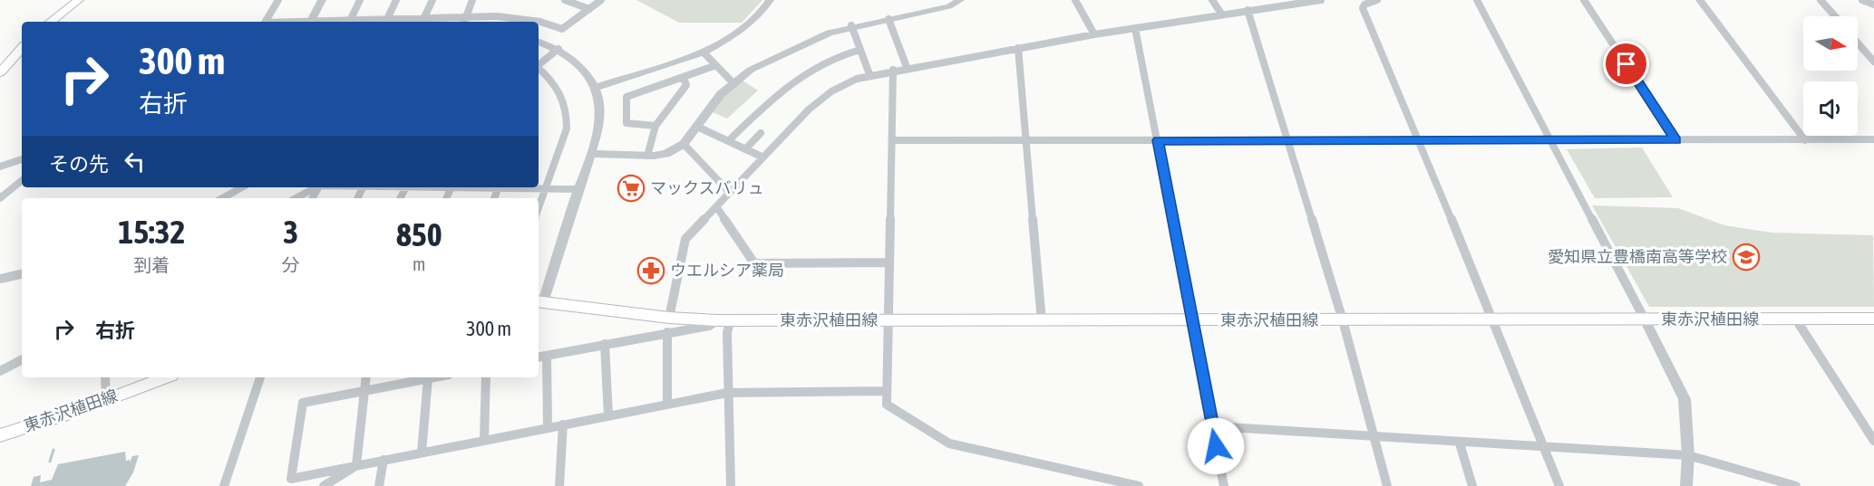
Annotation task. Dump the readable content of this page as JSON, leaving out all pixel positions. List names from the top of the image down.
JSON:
{
  "streets": {
    "main road": ["東赤沢植田線"]
  },
  "places": {
    "supermarket": ["マックスバリュ"],
    "school or university": ["愛知県立豊橋南高等学校"],
    "pharmacy": ["ウエルシア薬局"]
  },
  "north": "right",
  "page": {
    "turn": ["300 m", "右折"],
    "then": "その先",
    "eta": [
      "15:32",
      "到着",
      "3",
      "分",
      "850",
      "m"
    ],
    "list": [
      {
        "name": "右折",
        "value": "300 m"
      }
    ]
  }
}
